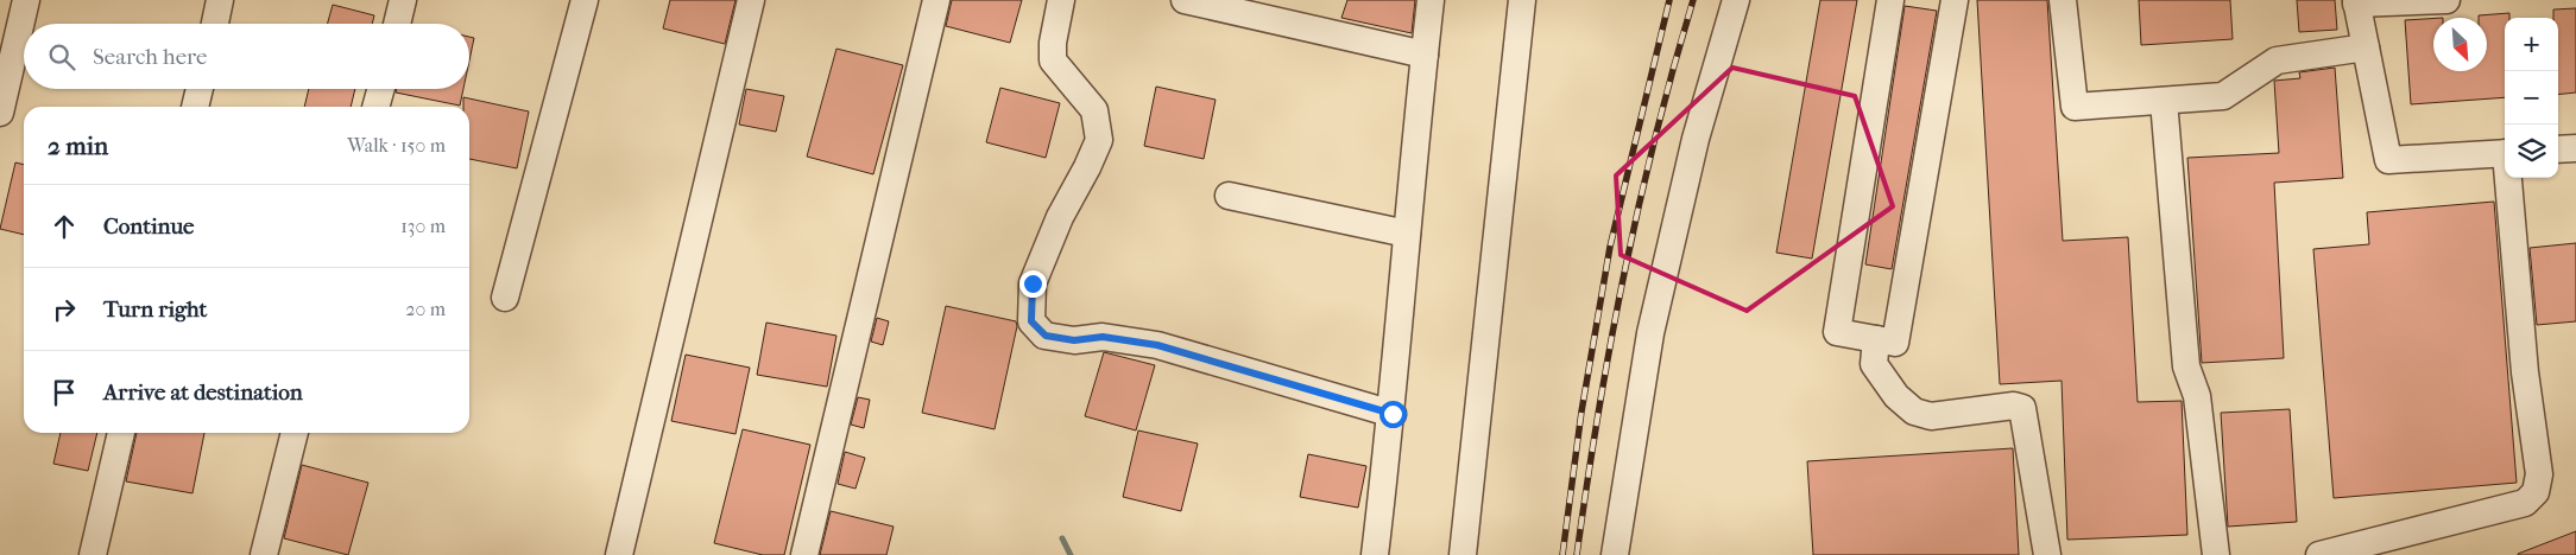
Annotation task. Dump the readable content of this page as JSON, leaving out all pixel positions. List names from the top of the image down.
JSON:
{
  "north": "bottom right",
  "page": {
    "map_buttons": ["+", "−"],
    "search": "Search here",
    "heading": ["2 min", "Walk · 150 m"],
    "list": [
      ["Continue", "130 m"],
      ["Turn right", "20 m"],
      "Arrive at destination"
    ]
  }
}
